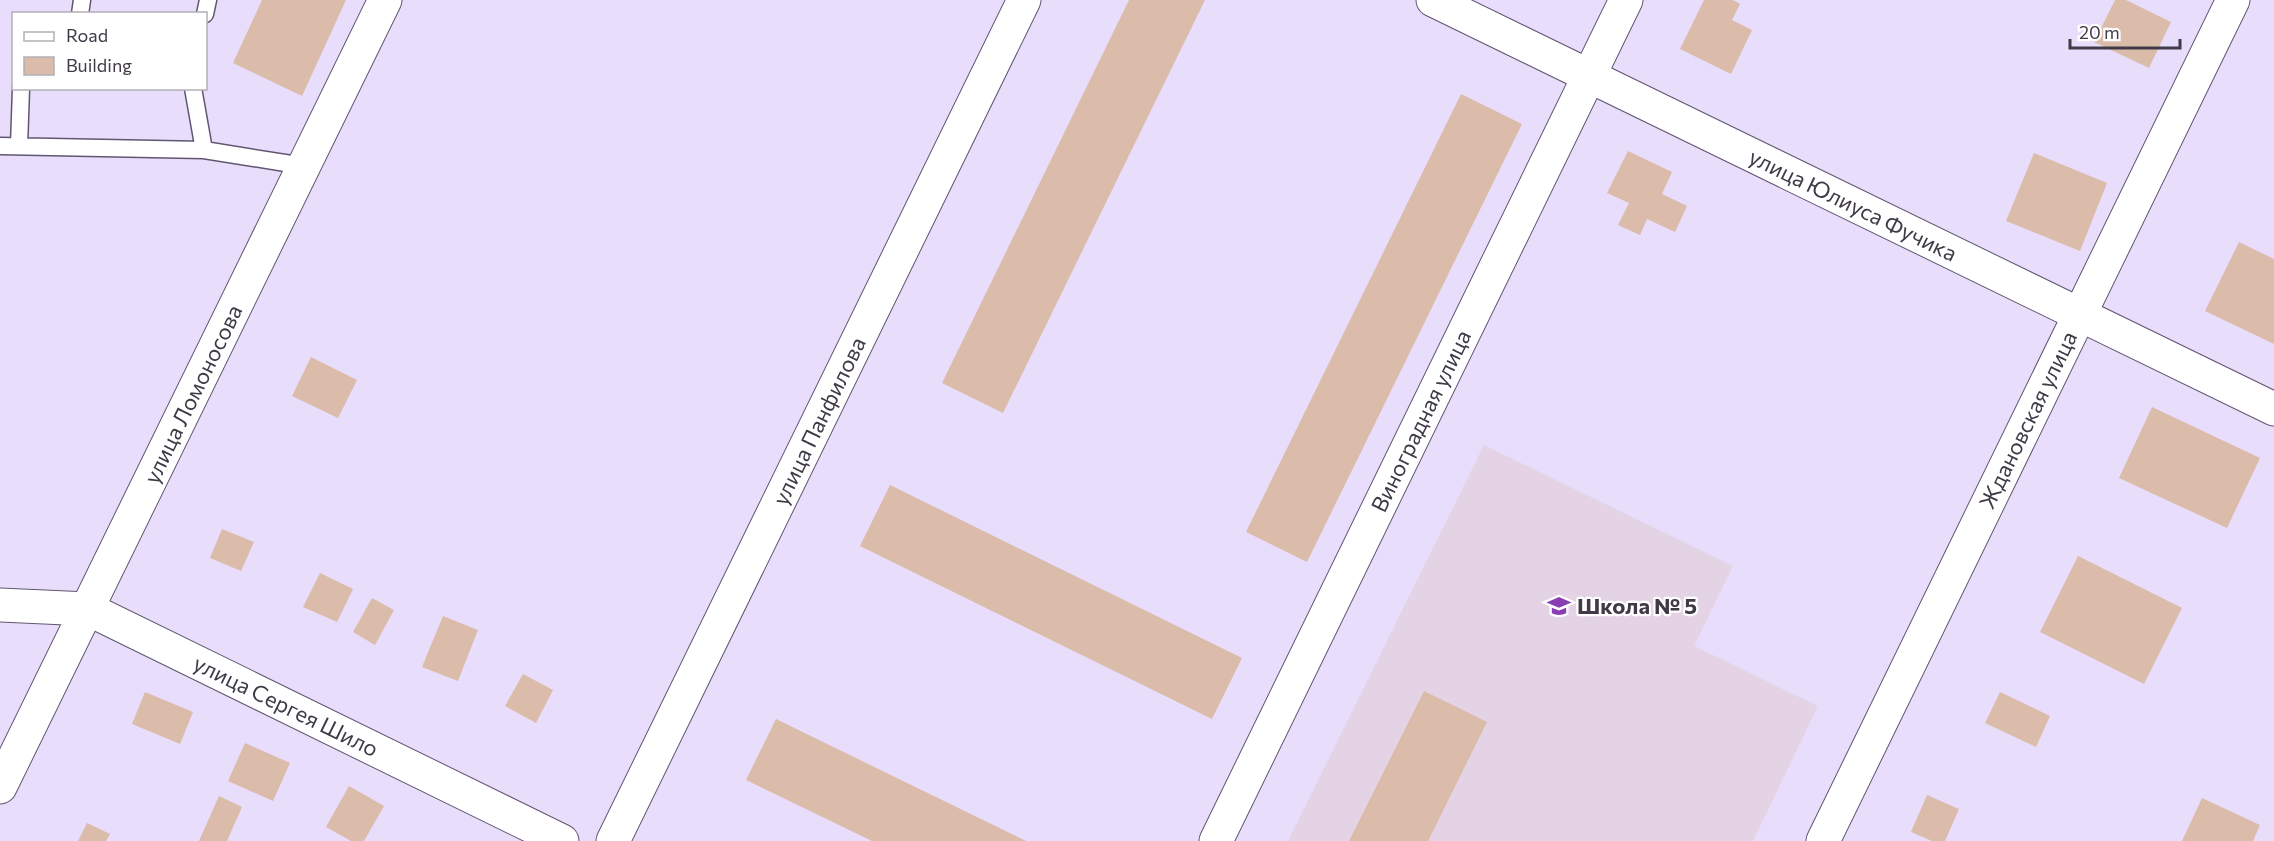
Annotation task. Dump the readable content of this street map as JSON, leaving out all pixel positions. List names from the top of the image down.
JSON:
{
  "streets": {
    "street": [
      "улица Юлиуса Фучика",
      "улица Ломоносова",
      "Ждановская улица",
      "улица Панфилова",
      "Виноградная улица",
      "улица Сергея Шило"
    ]
  },
  "crossings": [
    ["улица Юлиуса Фучика", "Ждановская улица"],
    ["улица Юлиуса Фучика", "Виноградная улица"],
    ["улица Ломоносова", "улица Сергея Шило"]
  ],
  "places": {
    "school or university": ["Школа № 5"]
  },
  "legend": ["Road", "Building"],
  "scale_bar": "20 m"
}
